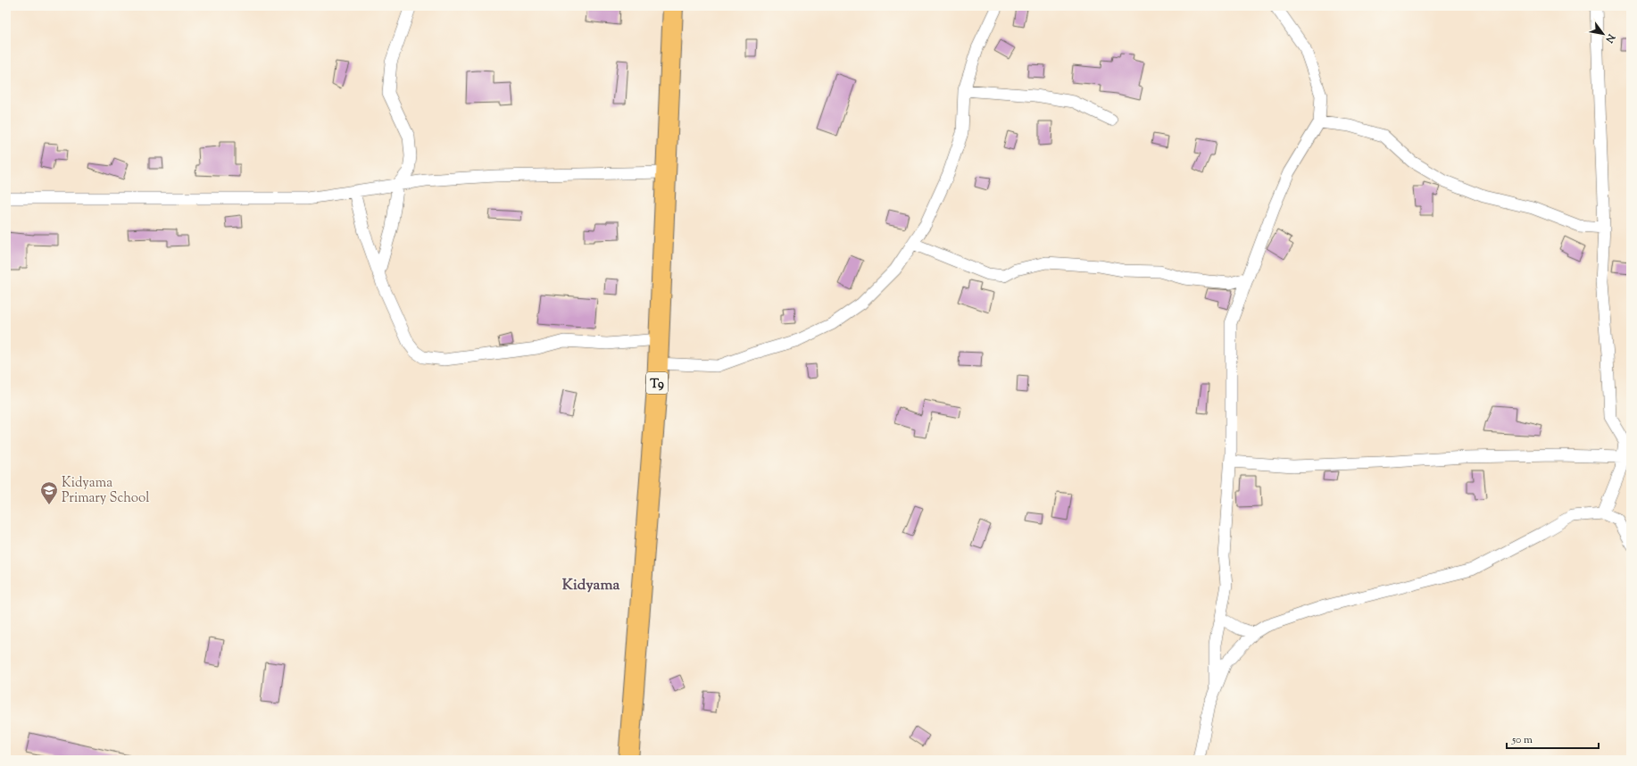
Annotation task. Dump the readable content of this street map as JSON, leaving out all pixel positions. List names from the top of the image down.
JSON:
{
  "streets": {
    "highway": ["T9"]
  },
  "districts": ["Kidyama"],
  "places": {
    "school or university": ["Kidyama Primary School"]
  },
  "scale_bar": "50 m",
  "north": "bottom right"
}
